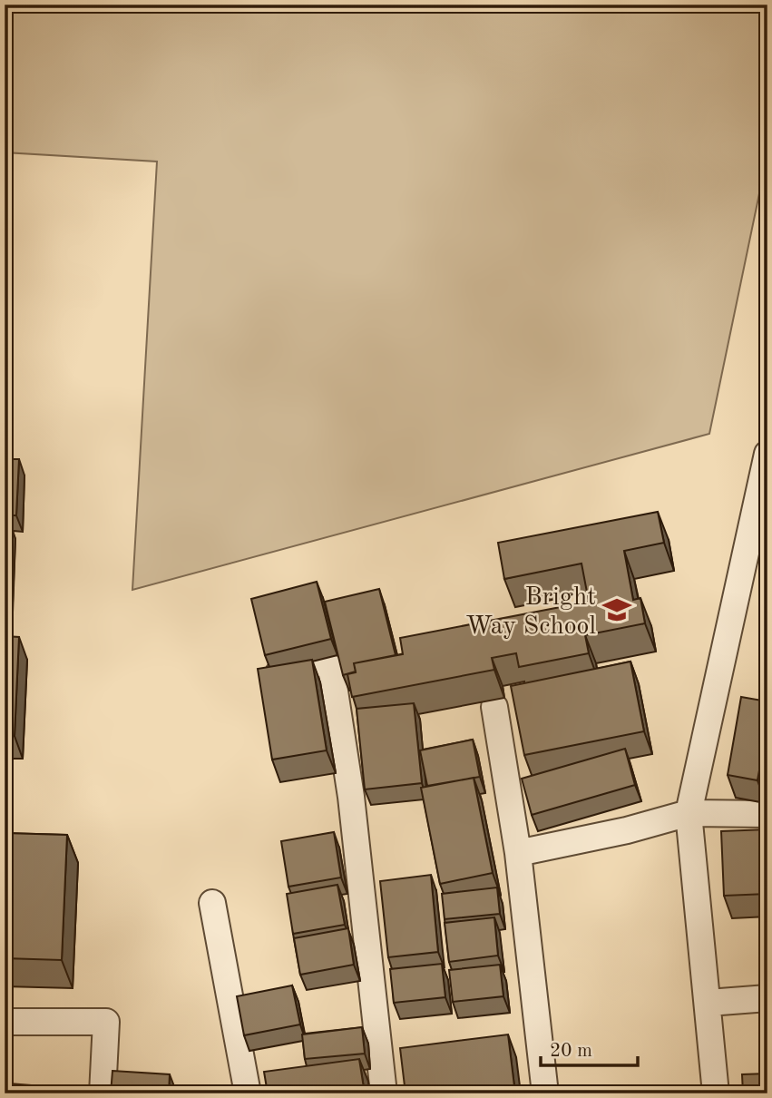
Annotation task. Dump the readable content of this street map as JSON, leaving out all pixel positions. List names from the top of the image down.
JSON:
{
  "places": {
    "school or university": ["Bright Way School"]
  },
  "scale_bar": "20 m"
}
